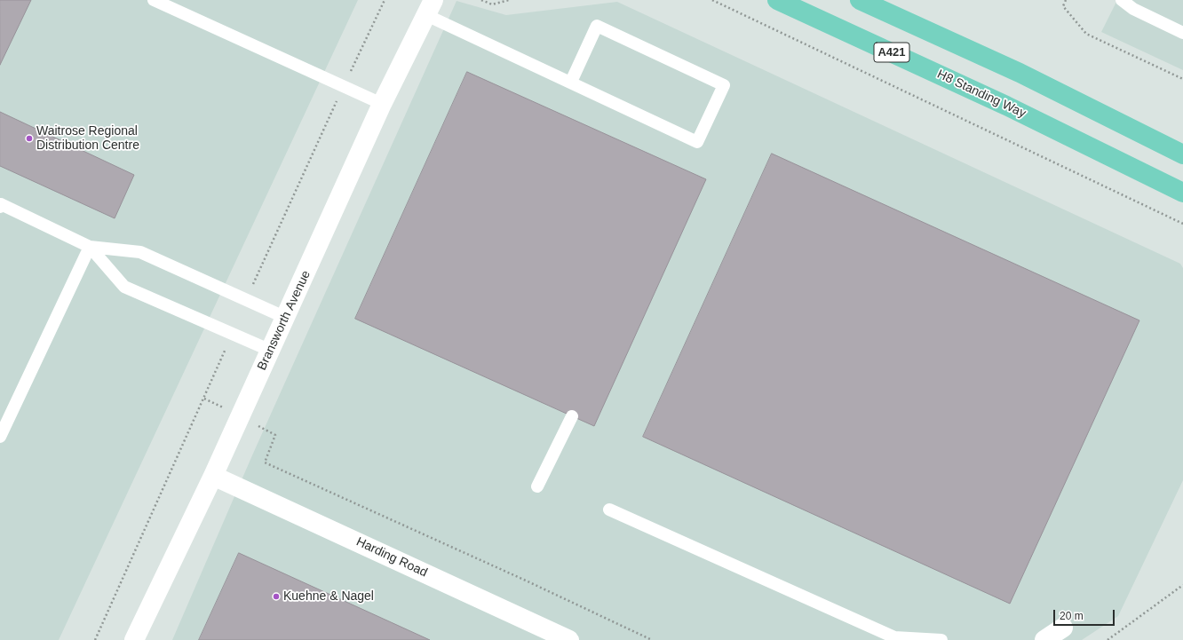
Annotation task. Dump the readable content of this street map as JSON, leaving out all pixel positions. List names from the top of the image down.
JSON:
{
  "streets": {
    "highway": ["A421", "H8 Standing Way"],
    "street": ["Bransworth Avenue", "Harding Road"]
  },
  "crossings": [
    ["Bransworth Avenue", "Harding Road"]
  ],
  "places": ["Waitrose Regional Distribution Centre", "Kuehne & Nagel"],
  "scale_bar": "20 m"
}
